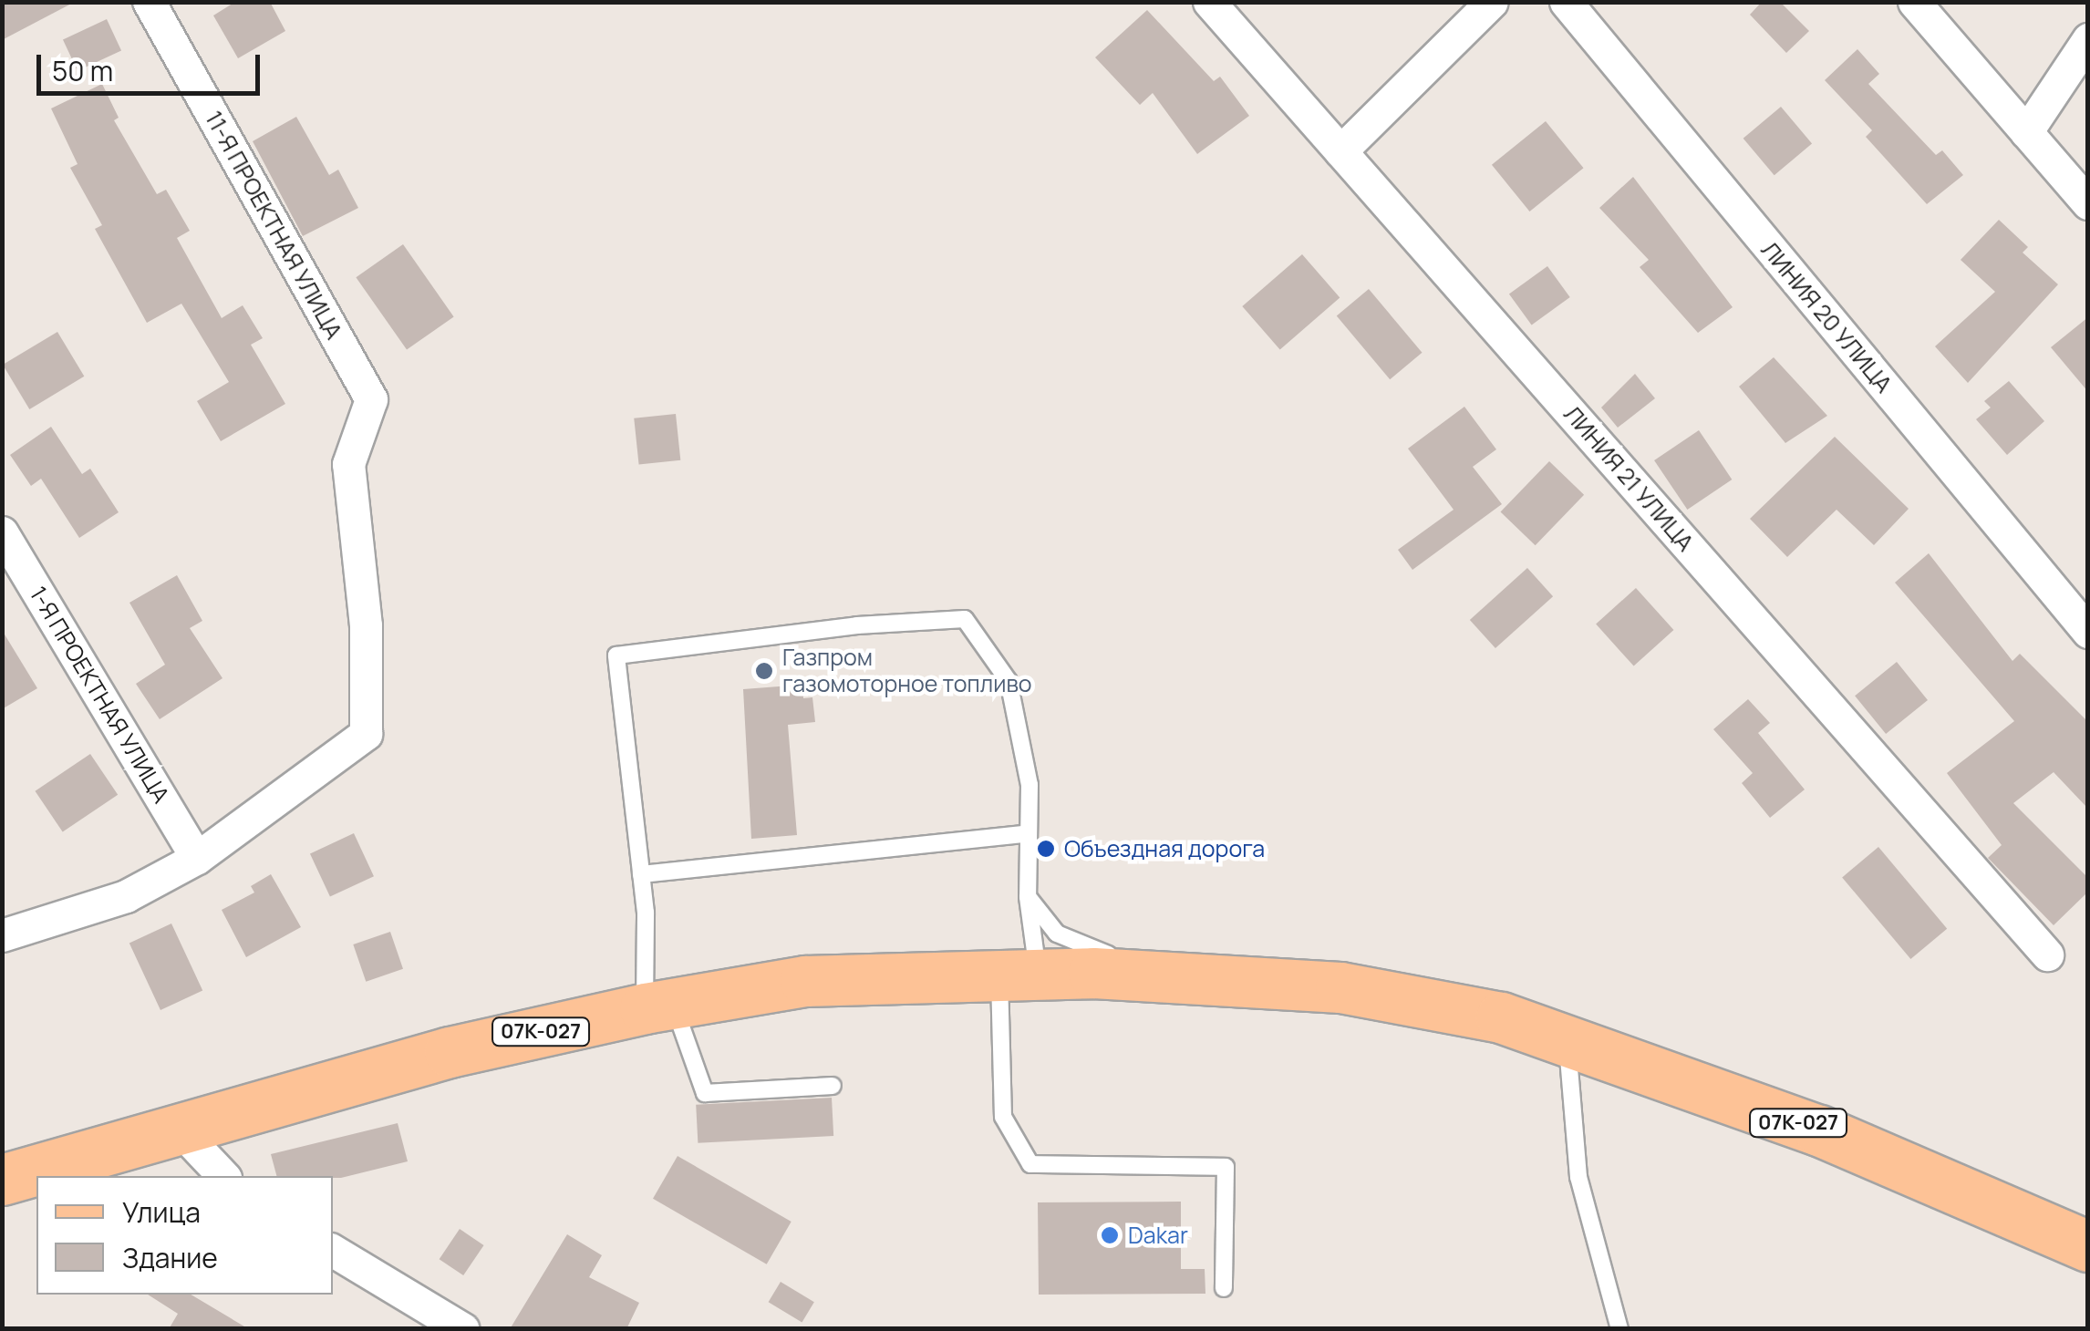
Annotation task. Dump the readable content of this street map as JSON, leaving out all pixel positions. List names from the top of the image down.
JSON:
{
  "streets": {
    "main road": ["07К-027"],
    "street": [
      "11-Я ПРОЕКТНАЯ УЛИЦА",
      "ЛИНИЯ 20 УЛИЦА",
      "ЛИНИЯ 21 УЛИЦА",
      "1-Я ПРОЕКТНАЯ УЛИЦА"
    ]
  },
  "crossings": [
    ["11-Я ПРОЕКТНАЯ УЛИЦА", "1-Я ПРОЕКТНАЯ УЛИЦА"]
  ],
  "places": ["Газпром газомоторное топливо", "Объездная дорога", "Dakar"],
  "legend": ["Улица", "Здание"],
  "scale_bar": "50 m"
}
